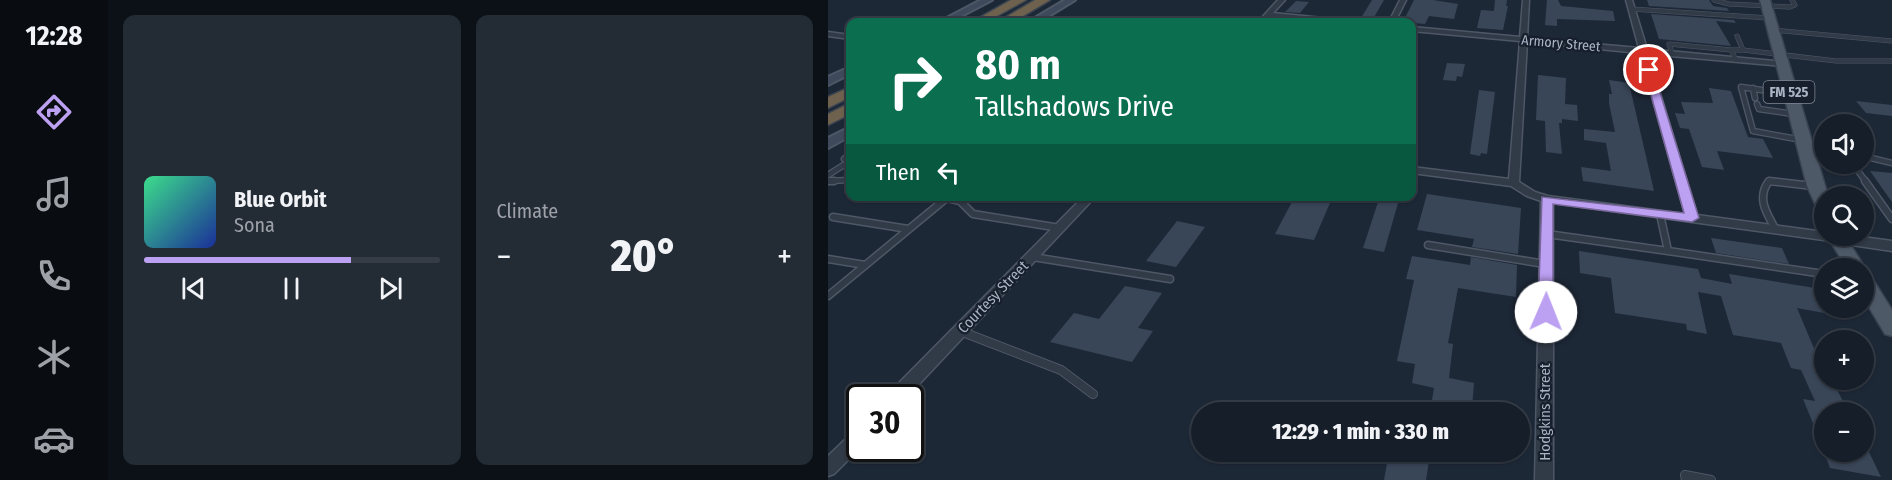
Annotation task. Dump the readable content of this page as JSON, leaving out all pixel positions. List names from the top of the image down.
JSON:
{
  "streets": {
    "main road": ["FM 525"],
    "street": ["Armory Street", "Courtesy Street", "Hodgkins Street"]
  },
  "crossings": [
    ["Armory Street", "FM 525"]
  ],
  "page": {
    "tabs": "12:28",
    "tile": "Climate",
    "turn": ["80 m", "Tallshadows Drive"],
    "map_buttons": ["+", "−"],
    "then": "Then",
    "song": ["Blue Orbit", "Sona"],
    "heat": ["−", "20°", "+"],
    "limit": "30",
    "trip": "12:29 · 1 min · 330 m"
  }
}
